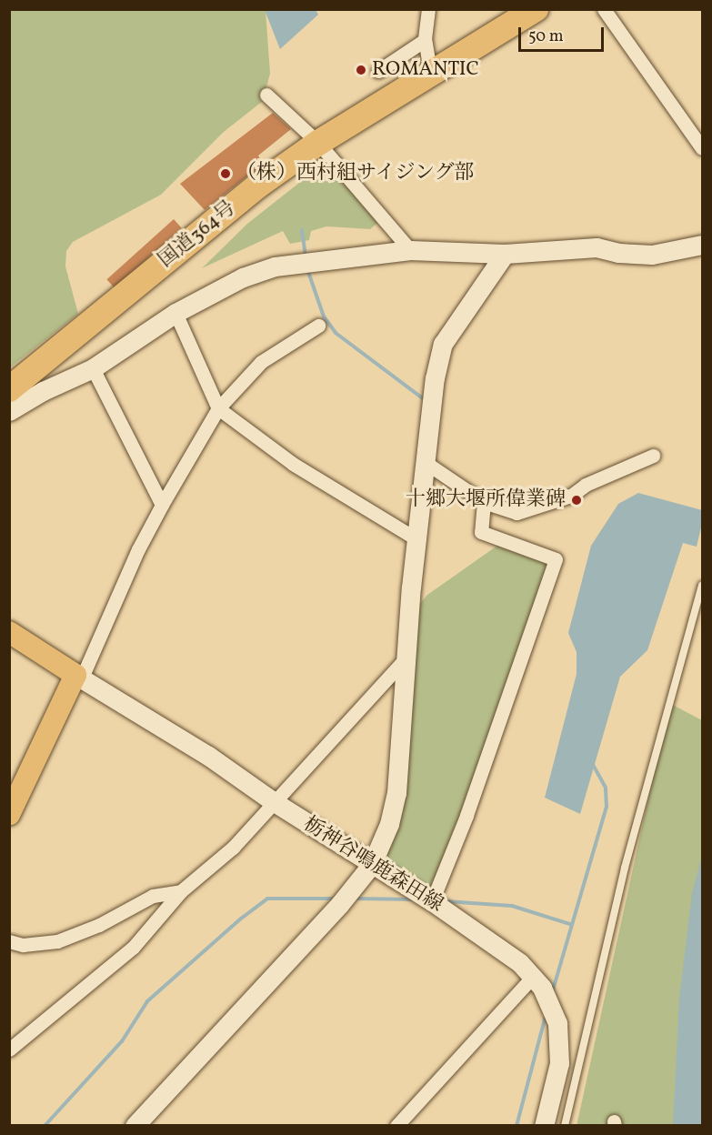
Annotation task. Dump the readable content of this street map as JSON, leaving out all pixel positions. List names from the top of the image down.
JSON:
{
  "streets": {
    "highway": ["国道364号"],
    "street": ["栃神谷鳴鹿森田線"]
  },
  "places": ["ROMANTIC", "（株）西村組サイジング部", "十郷大堰所偉業碑"],
  "scale_bar": "50 m"
}
